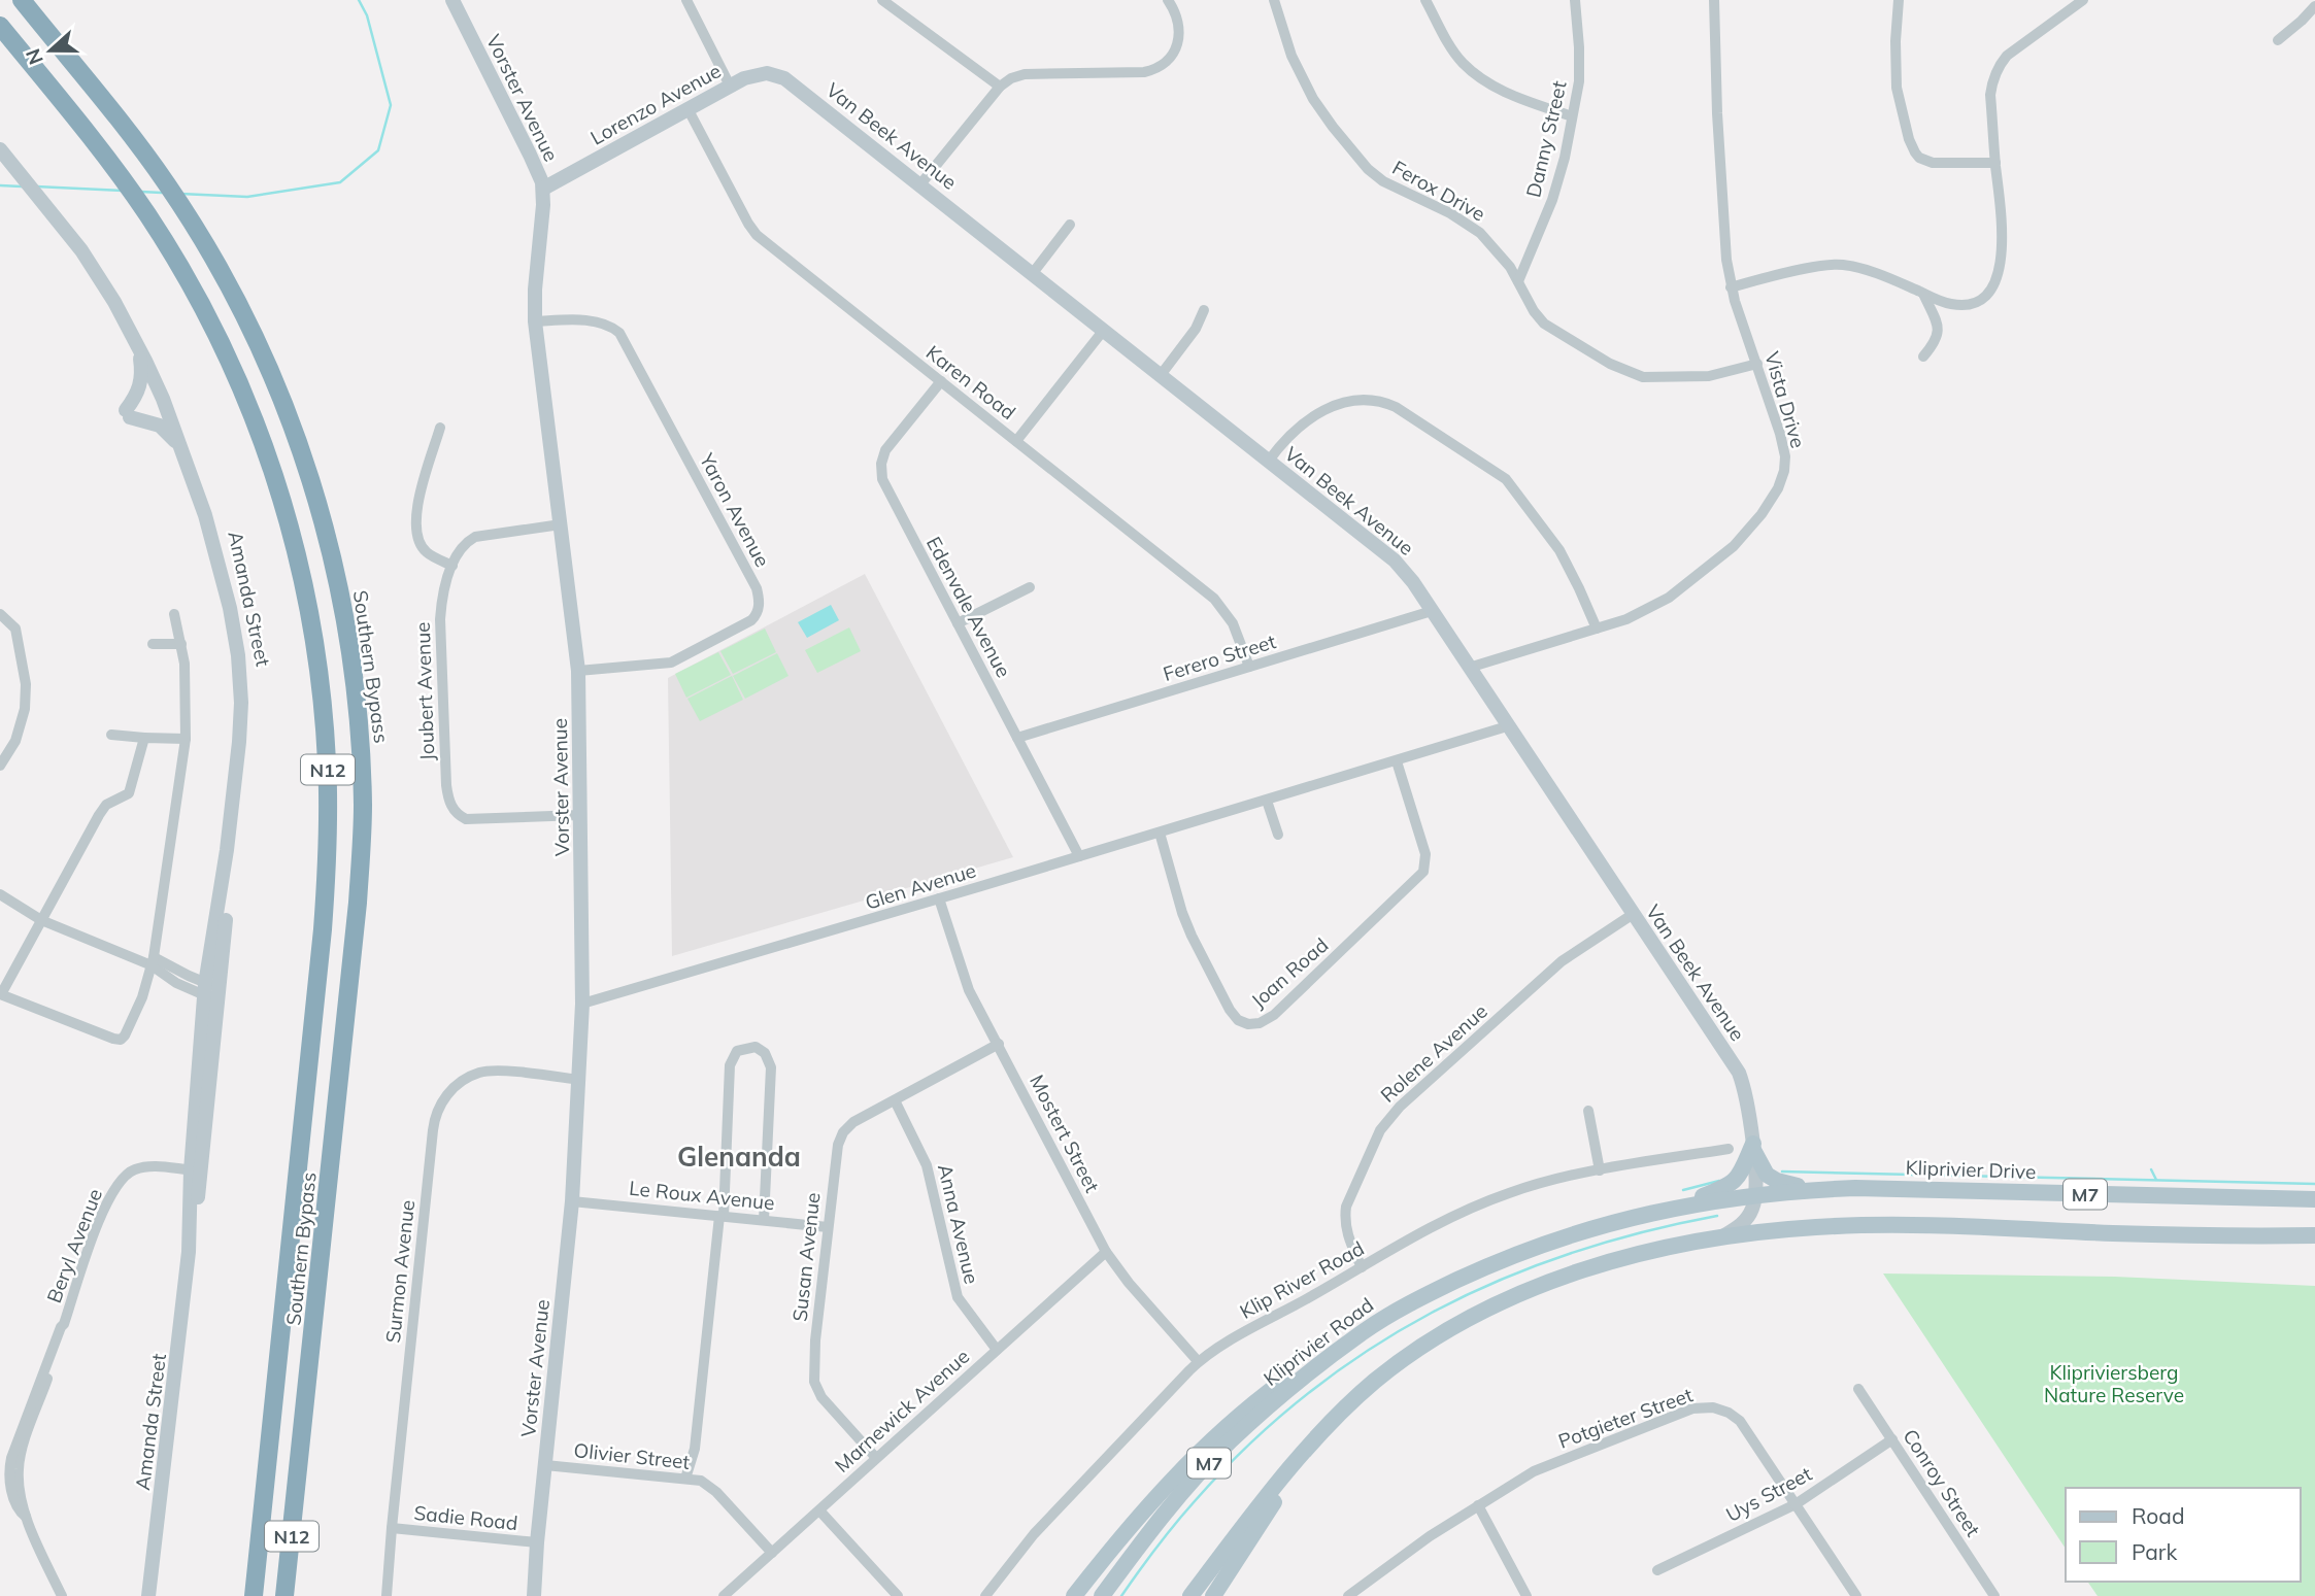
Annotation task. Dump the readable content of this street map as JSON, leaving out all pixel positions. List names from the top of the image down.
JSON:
{
  "streets": {
    "highway": ["Southern Bypass", "N12"],
    "main road": ["Kliprivier Drive", "M7", "Kliprivier Road"],
    "street": [
      "Vorster Avenue",
      "Lorenzo Avenue",
      "Van Beek Avenue",
      "Danny Street",
      "Ferox Drive",
      "Karen Road",
      "Vista Drive",
      "Yaron Avenue",
      "Amanda Street",
      "Edenvale Avenue",
      "Ferero Street",
      "Joubert Avenue",
      "Glen Avenue",
      "Joan Road",
      "Rolene Avenue",
      "Mostert Street",
      "Le Roux Avenue",
      "Anna Avenue",
      "Beryl Avenue",
      "Susan Avenue",
      "Surmon Avenue",
      "Klip River Road",
      "Marnewick Avenue",
      "Potgieter Street",
      "Olivier Street",
      "Conroy Street",
      "Uys Street",
      "Sadie Road"
    ]
  },
  "crossings": [
    ["Vorster Avenue", "Lorenzo Avenue"],
    ["Vorster Avenue", "Yaron Avenue"],
    ["Vorster Avenue", "Joubert Avenue"],
    ["Vorster Avenue", "Glen Avenue"],
    ["Vorster Avenue", "Le Roux Avenue"],
    ["Vorster Avenue", "Surmon Avenue"],
    ["Vorster Avenue", "Olivier Street"],
    ["Vorster Avenue", "Sadie Road"],
    ["Lorenzo Avenue", "Van Beek Avenue"],
    ["Lorenzo Avenue", "Karen Road"],
    ["Van Beek Avenue", "Vista Drive"],
    ["Van Beek Avenue", "Ferero Street"],
    ["Van Beek Avenue", "Glen Avenue"],
    ["Van Beek Avenue", "Rolene Avenue"],
    ["Van Beek Avenue", "Kliprivier Drive"],
    ["Danny Street", "Ferox Drive"],
    ["Ferox Drive", "Vista Drive"],
    ["Karen Road", "Edenvale Avenue"],
    ["Karen Road", "Ferero Street"],
    ["Amanda Street", "Beryl Avenue"],
    ["Edenvale Avenue", "Ferero Street"],
    ["Edenvale Avenue", "Glen Avenue"],
    ["Glen Avenue", "Joan Road"],
    ["Glen Avenue", "Mostert Street"],
    ["Rolene Avenue", "Klip River Road"],
    ["Mostert Street", "Susan Avenue"],
    ["Mostert Street", "Klip River Road"],
    ["Mostert Street", "Marnewick Avenue"],
    ["Kliprivier Drive", "Kliprivier Road"],
    ["Le Roux Avenue", "Susan Avenue"],
    ["Anna Avenue", "Susan Avenue"],
    ["Anna Avenue", "Marnewick Avenue"],
    ["Susan Avenue", "Marnewick Avenue"],
    ["Surmon Avenue", "Sadie Road"],
    ["Marnewick Avenue", "Olivier Street"],
    ["Potgieter Street", "Uys Street"],
    ["Conroy Street", "Uys Street"]
  ],
  "districts": ["Glenanda"],
  "parks": ["Klipriviersberg Nature Reserve"],
  "legend": ["Road", "Park"],
  "north": "left"
}
